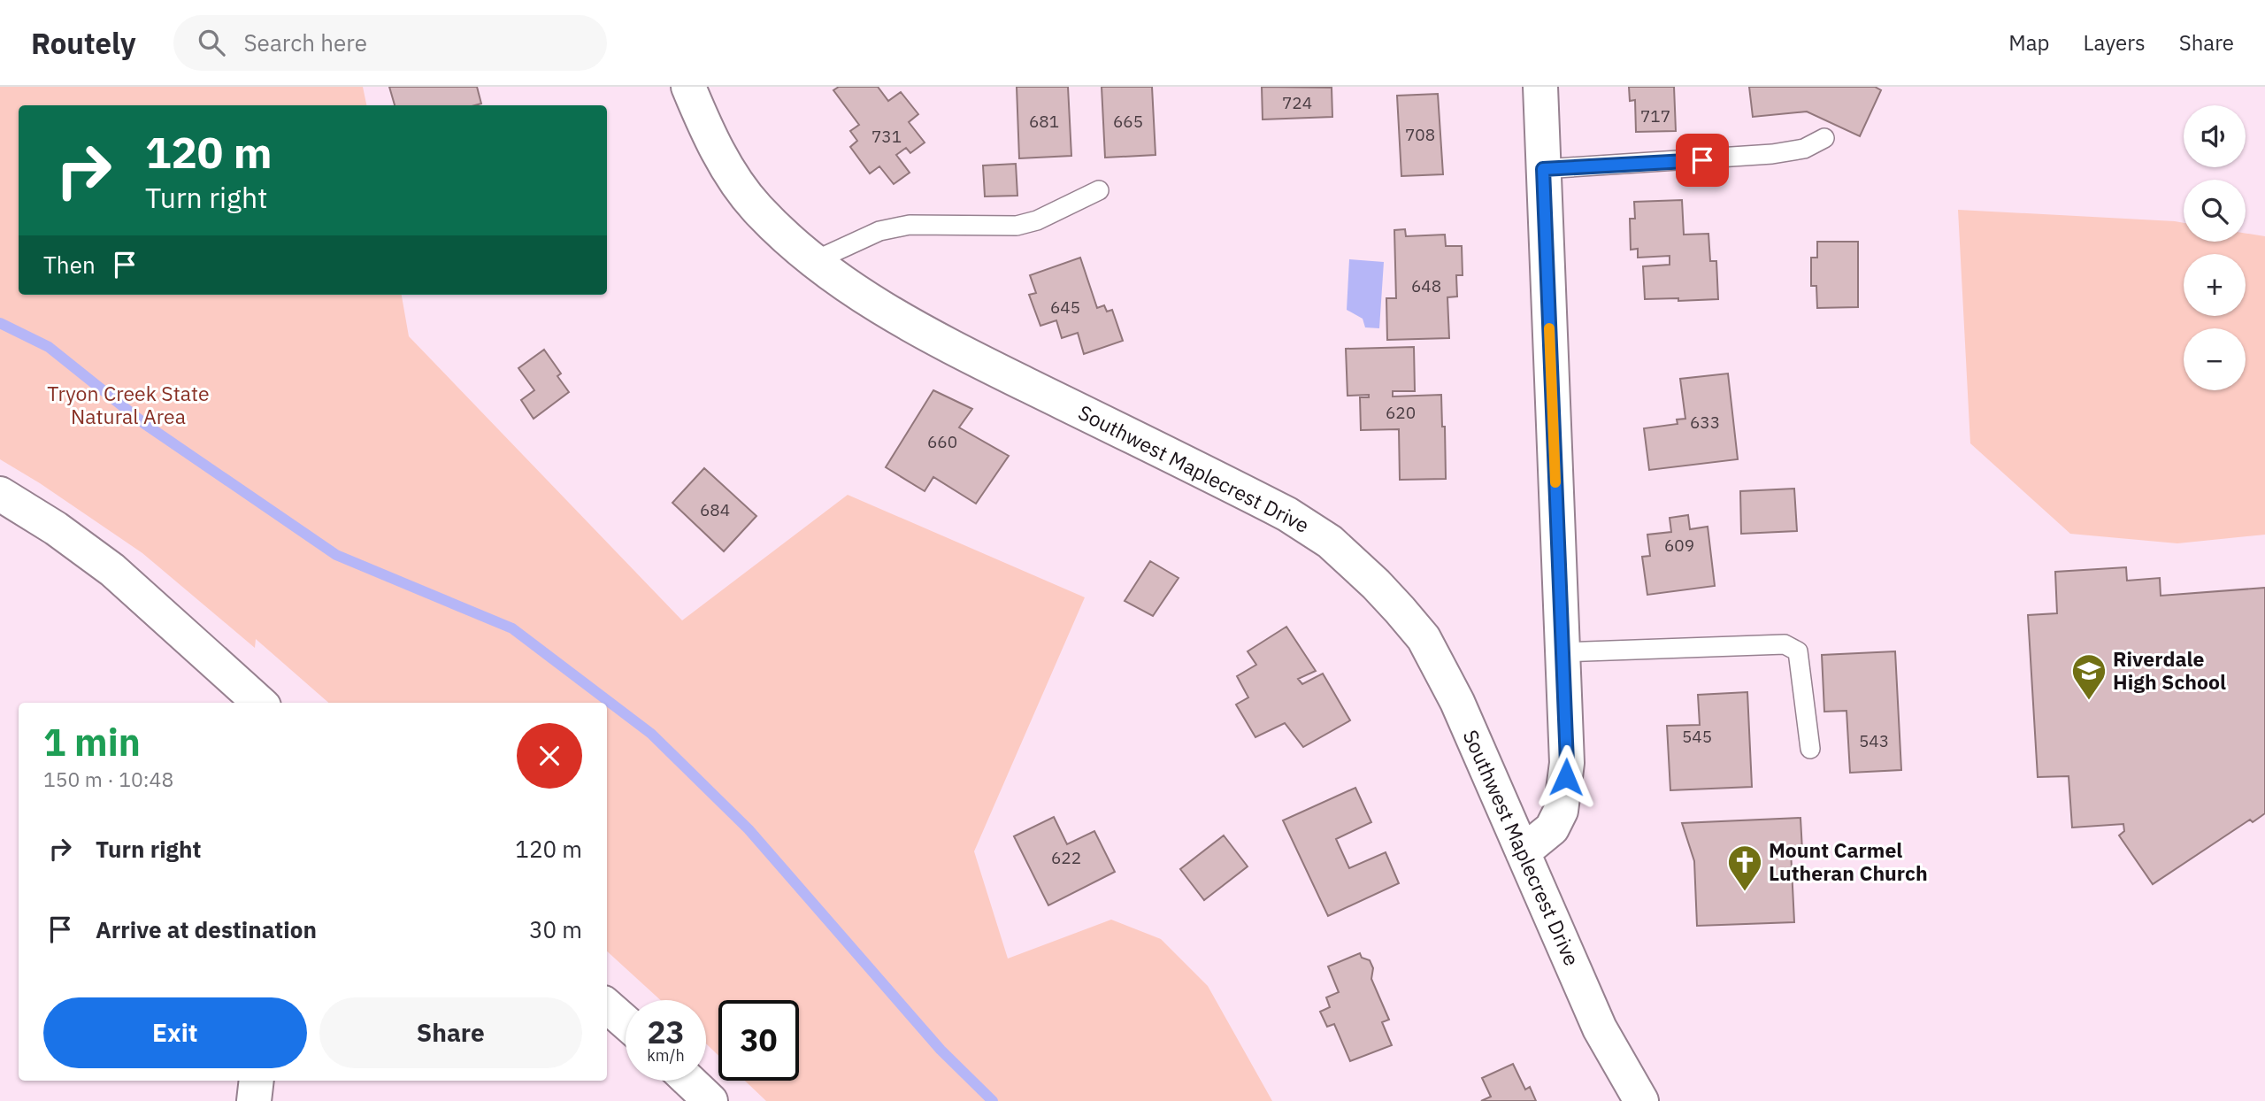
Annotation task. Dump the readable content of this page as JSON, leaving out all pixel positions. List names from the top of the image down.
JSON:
{
  "streets": {
    "street": ["Southwest Maplecrest Drive"]
  },
  "parks": ["Tryon Creek State Natural Area"],
  "places": {
    "school or university": ["Riverdale High School"],
    "church": ["Mount Carmel Lutheran Church"]
  },
  "house_numbers": [
    "724",
    "717",
    "681",
    "665",
    "708",
    "731",
    "648",
    "645",
    "620",
    "633",
    "660",
    "684",
    "609",
    "545",
    "543",
    "622"
  ],
  "page": {
    "header": "Routely",
    "search": "Search here",
    "nav": ["Map", "Layers", "Share"],
    "map_buttons": ["+", "−"],
    "turn": ["120 m", "Turn right"],
    "then": "Then",
    "heading": ["1 min", "150 m · 10:48"],
    "list": [
      {
        "name": "Turn right",
        "value": "120 m"
      },
      {
        "name": "Arrive at destination",
        "value": "30 m"
      }
    ],
    "buttons": ["Exit", "Share"],
    "speed": "23 km/h",
    "limit": "30"
  }
}
